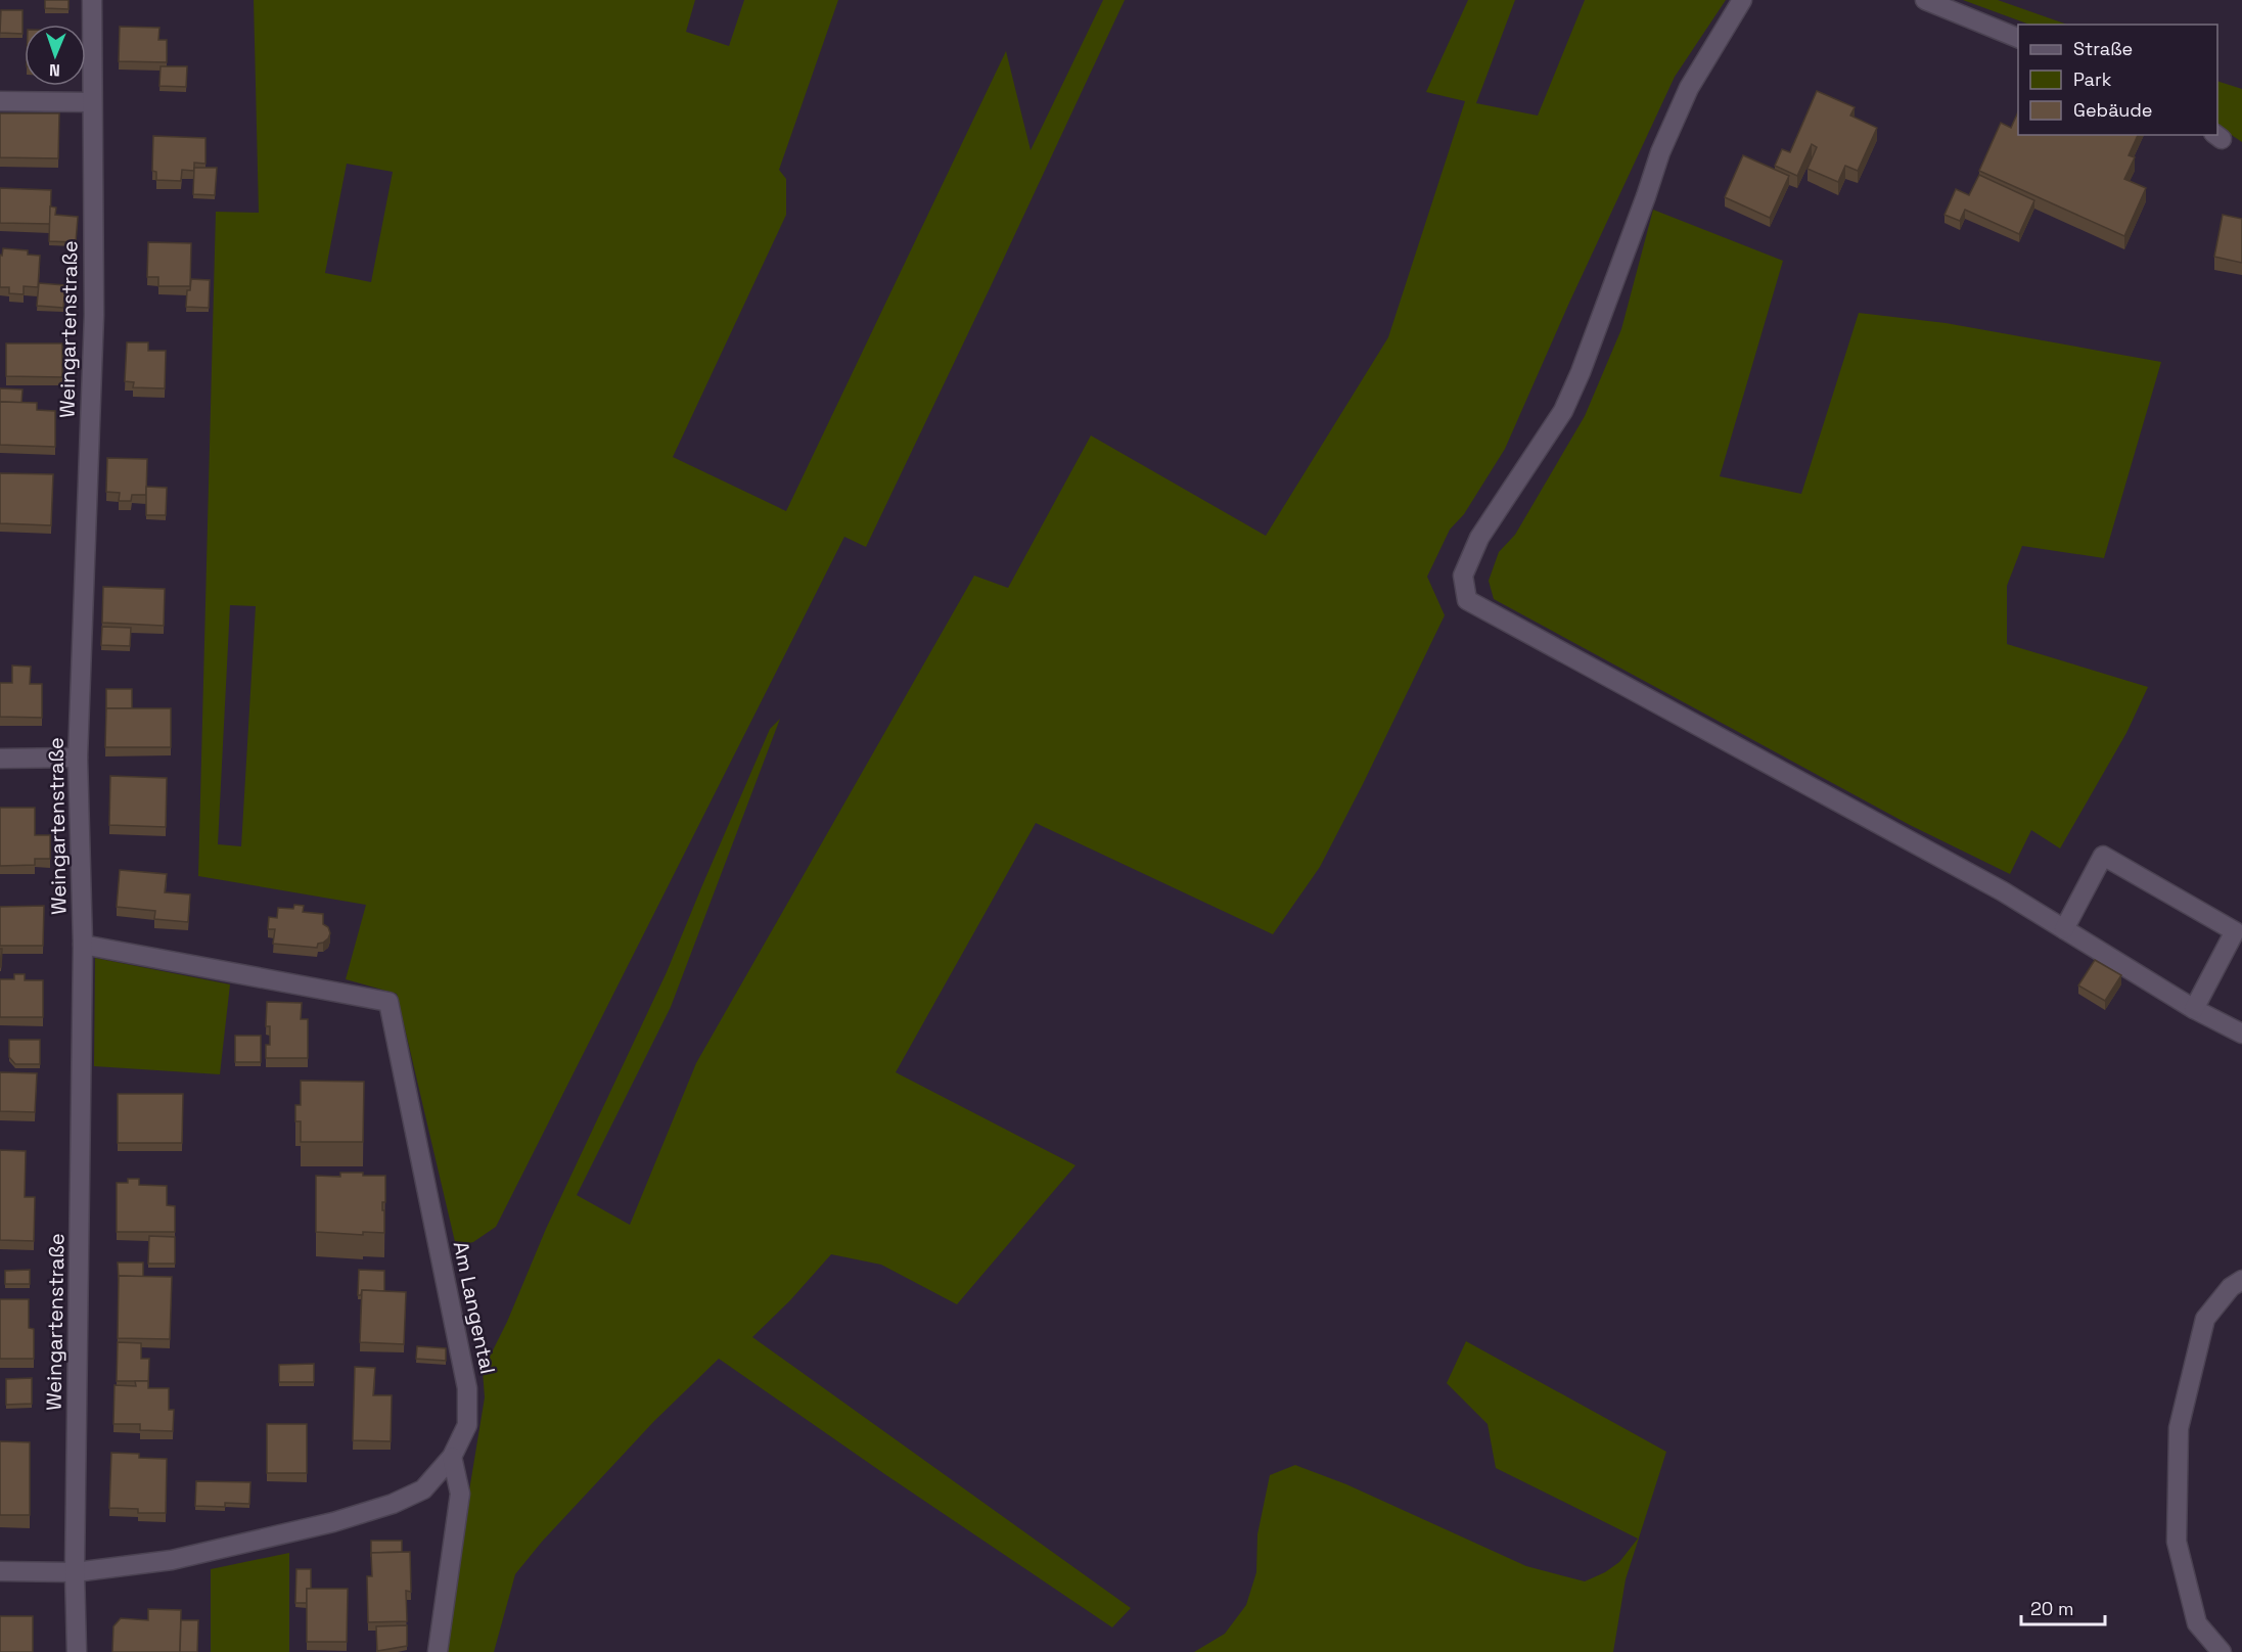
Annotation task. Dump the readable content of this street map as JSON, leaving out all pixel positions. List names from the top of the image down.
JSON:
{
  "streets": {
    "street": ["Weingartenstraße", "Am Langental"]
  },
  "crossings": [
    ["Weingartenstraße", "Am Langental"]
  ],
  "legend": ["Straße", "Park", "Gebäude"],
  "scale_bar": "20 m",
  "north": "bottom"
}
